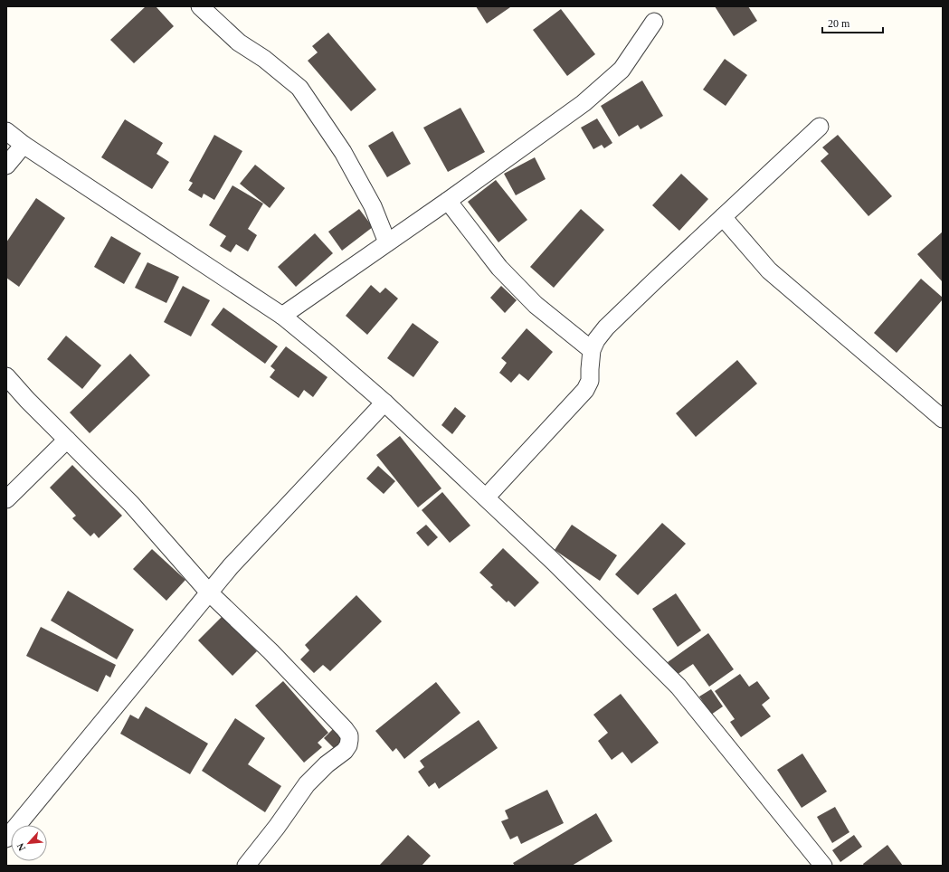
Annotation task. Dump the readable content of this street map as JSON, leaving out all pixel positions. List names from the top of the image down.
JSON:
{
  "scale_bar": "20 m",
  "north": "bottom left"
}
